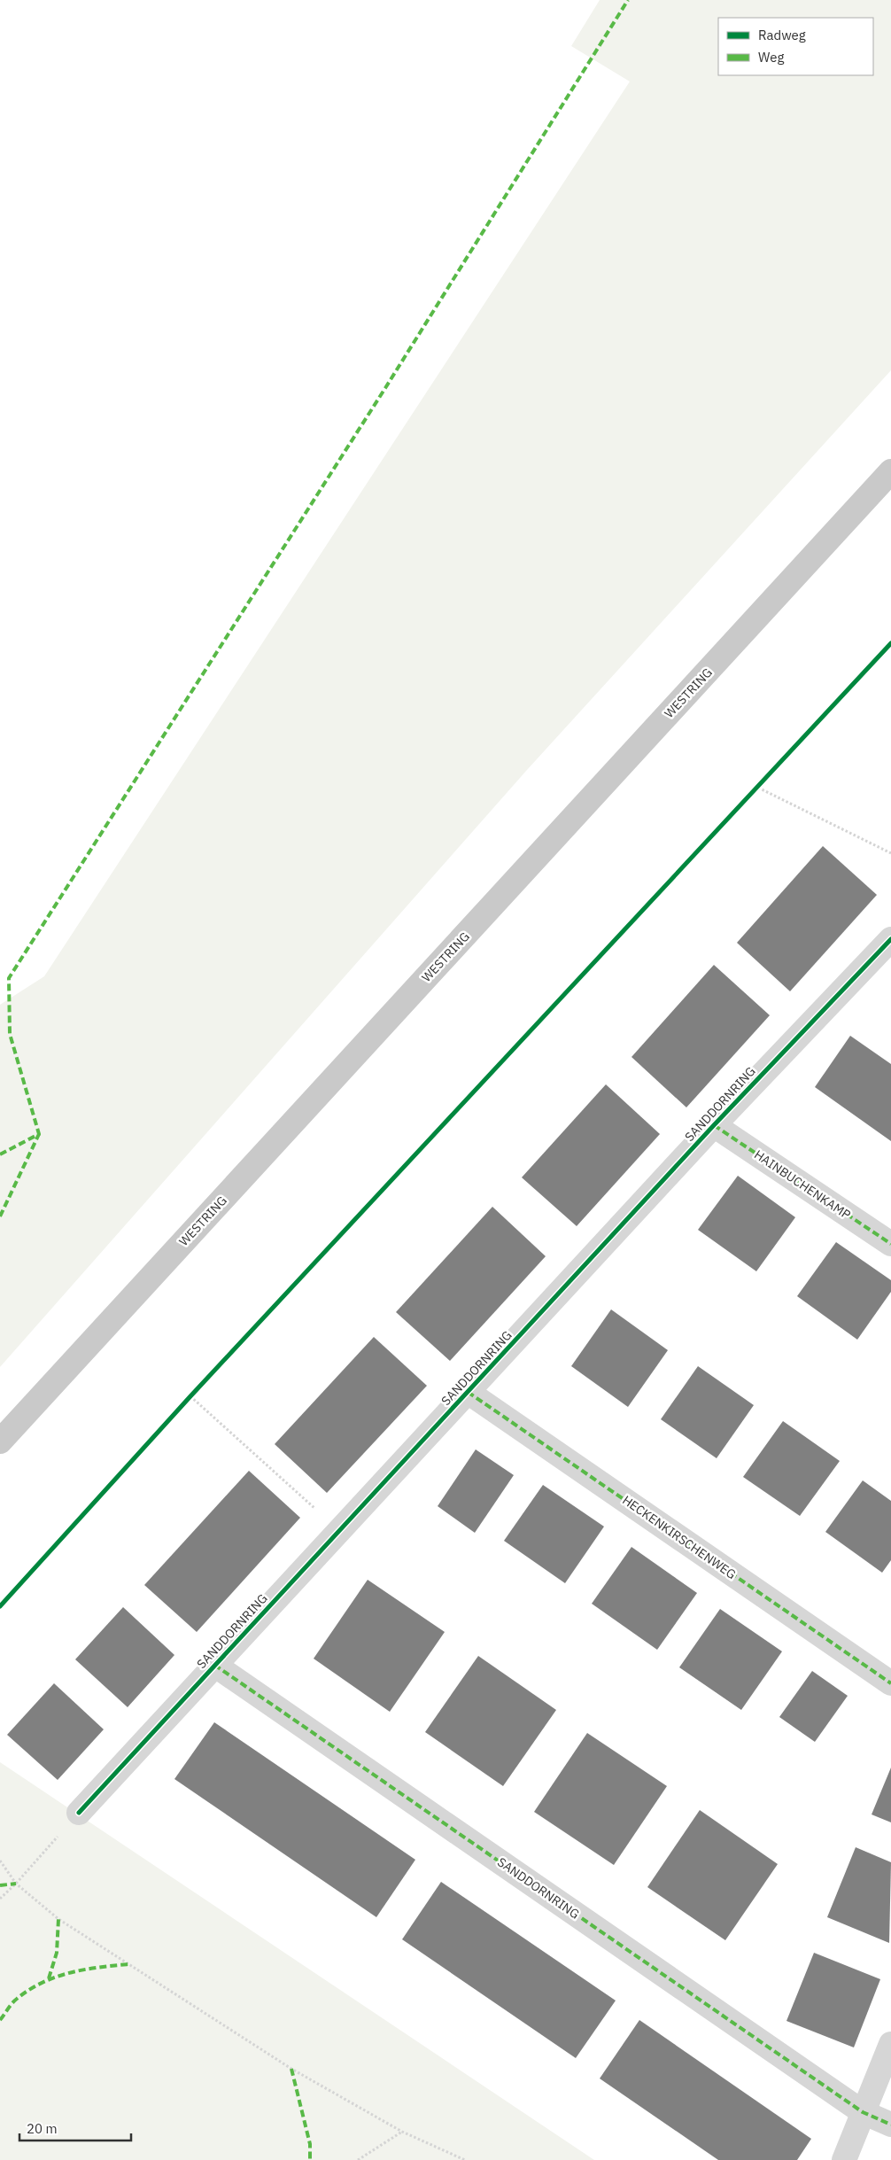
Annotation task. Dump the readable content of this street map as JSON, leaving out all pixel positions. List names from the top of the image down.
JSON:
{
  "streets": {
    "main road": ["WESTRING"],
    "street": ["SANDDORNRING", "HAINBUCHENKAMP", "HECKENKIRSCHENWEG"]
  },
  "crossings": [
    ["SANDDORNRING", "HAINBUCHENKAMP"],
    ["SANDDORNRING", "HECKENKIRSCHENWEG"]
  ],
  "legend": ["Radweg", "Weg"],
  "scale_bar": "20 m"
}
